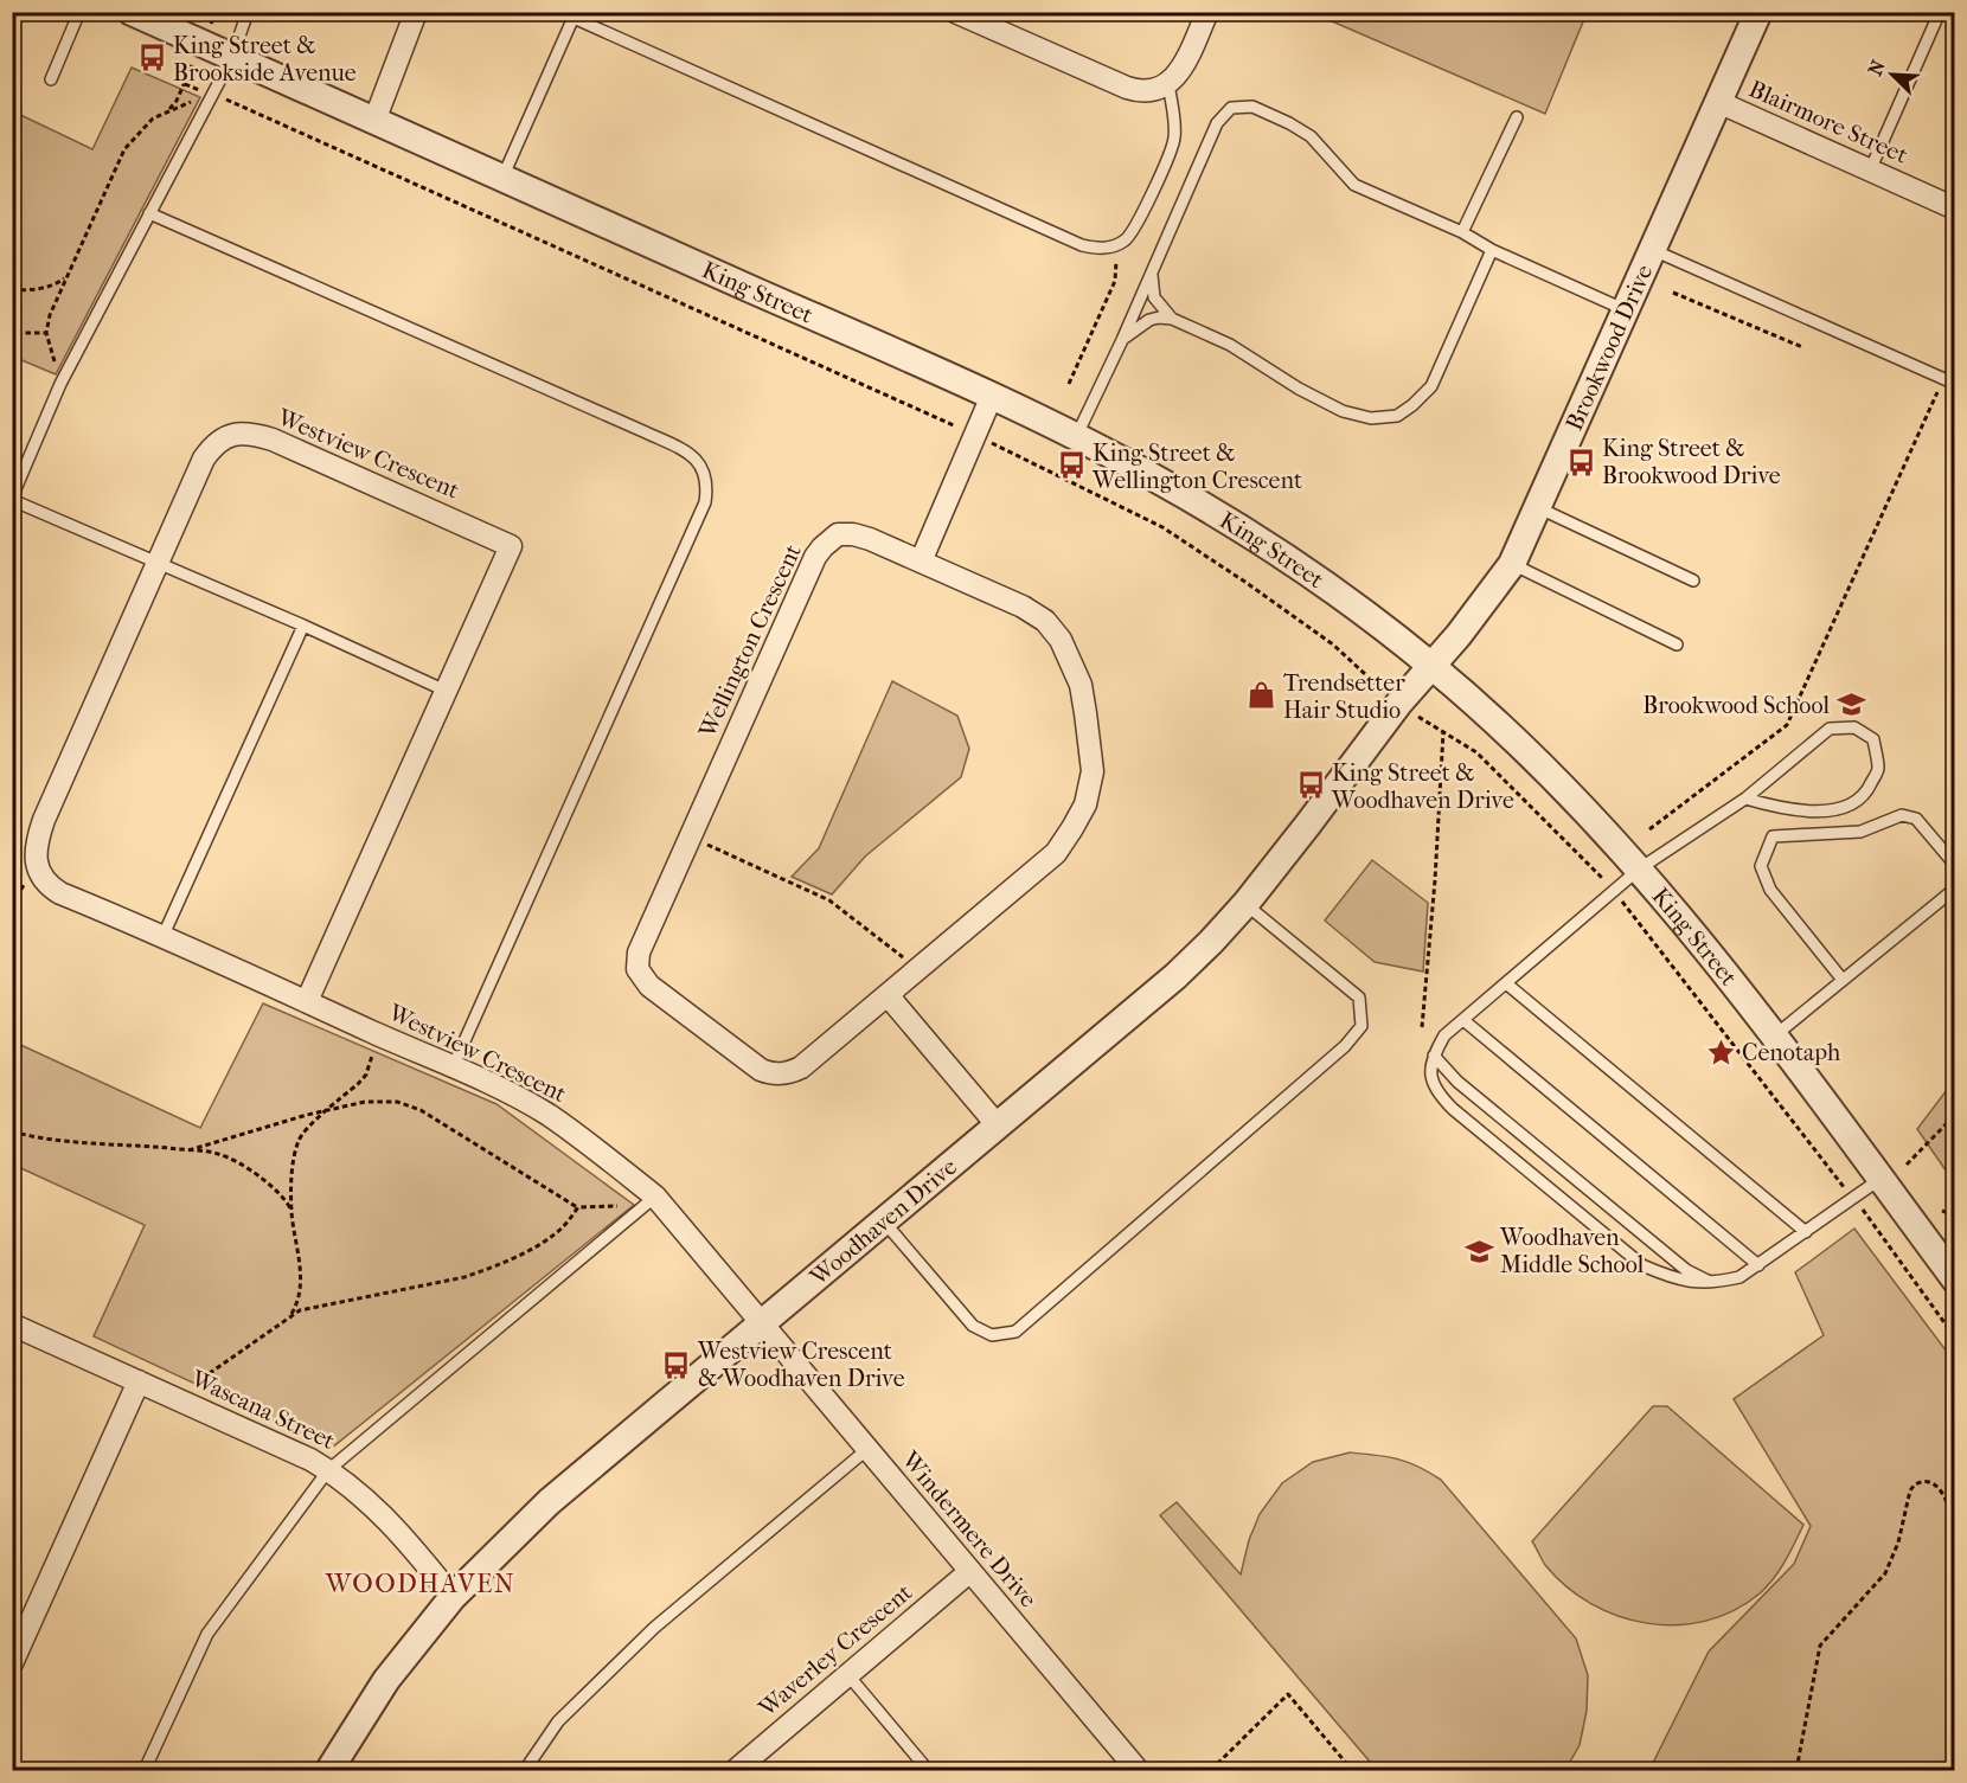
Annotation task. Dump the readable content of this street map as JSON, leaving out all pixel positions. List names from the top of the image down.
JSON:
{
  "streets": {
    "street": [
      "Blairmore Street",
      "King Street",
      "Brookwood Drive",
      "Westview Crescent",
      "Wellington Crescent",
      "Woodhaven Drive",
      "Wascana Street",
      "Windermere Drive",
      "Waverley Crescent"
    ]
  },
  "crossings": [
    ["Blairmore Street", "Brookwood Drive"],
    ["King Street", "Brookwood Drive"],
    ["King Street", "Woodhaven Drive"],
    ["Brookwood Drive", "Woodhaven Drive"],
    ["Westview Crescent", "Woodhaven Drive"],
    ["Westview Crescent", "Windermere Drive"],
    ["Woodhaven Drive", "Wascana Street"],
    ["Woodhaven Drive", "Windermere Drive"],
    ["Windermere Drive", "Waverley Crescent"]
  ],
  "districts": ["WOODHAVEN"],
  "places": {
    "bus stop": [
      "King Street & Brookside Avenue",
      "King Street & Brookwood Drive",
      "King Street & Wellington Crescent",
      "King Street & Woodhaven Drive",
      "Westview Crescent & Woodhaven Drive"
    ],
    "shop": ["Trendsetter Hair Studio"],
    "school or university": ["Brookwood School", "Woodhaven Middle School"],
    "place": ["Cenotaph"]
  },
  "north": "top left"
}
